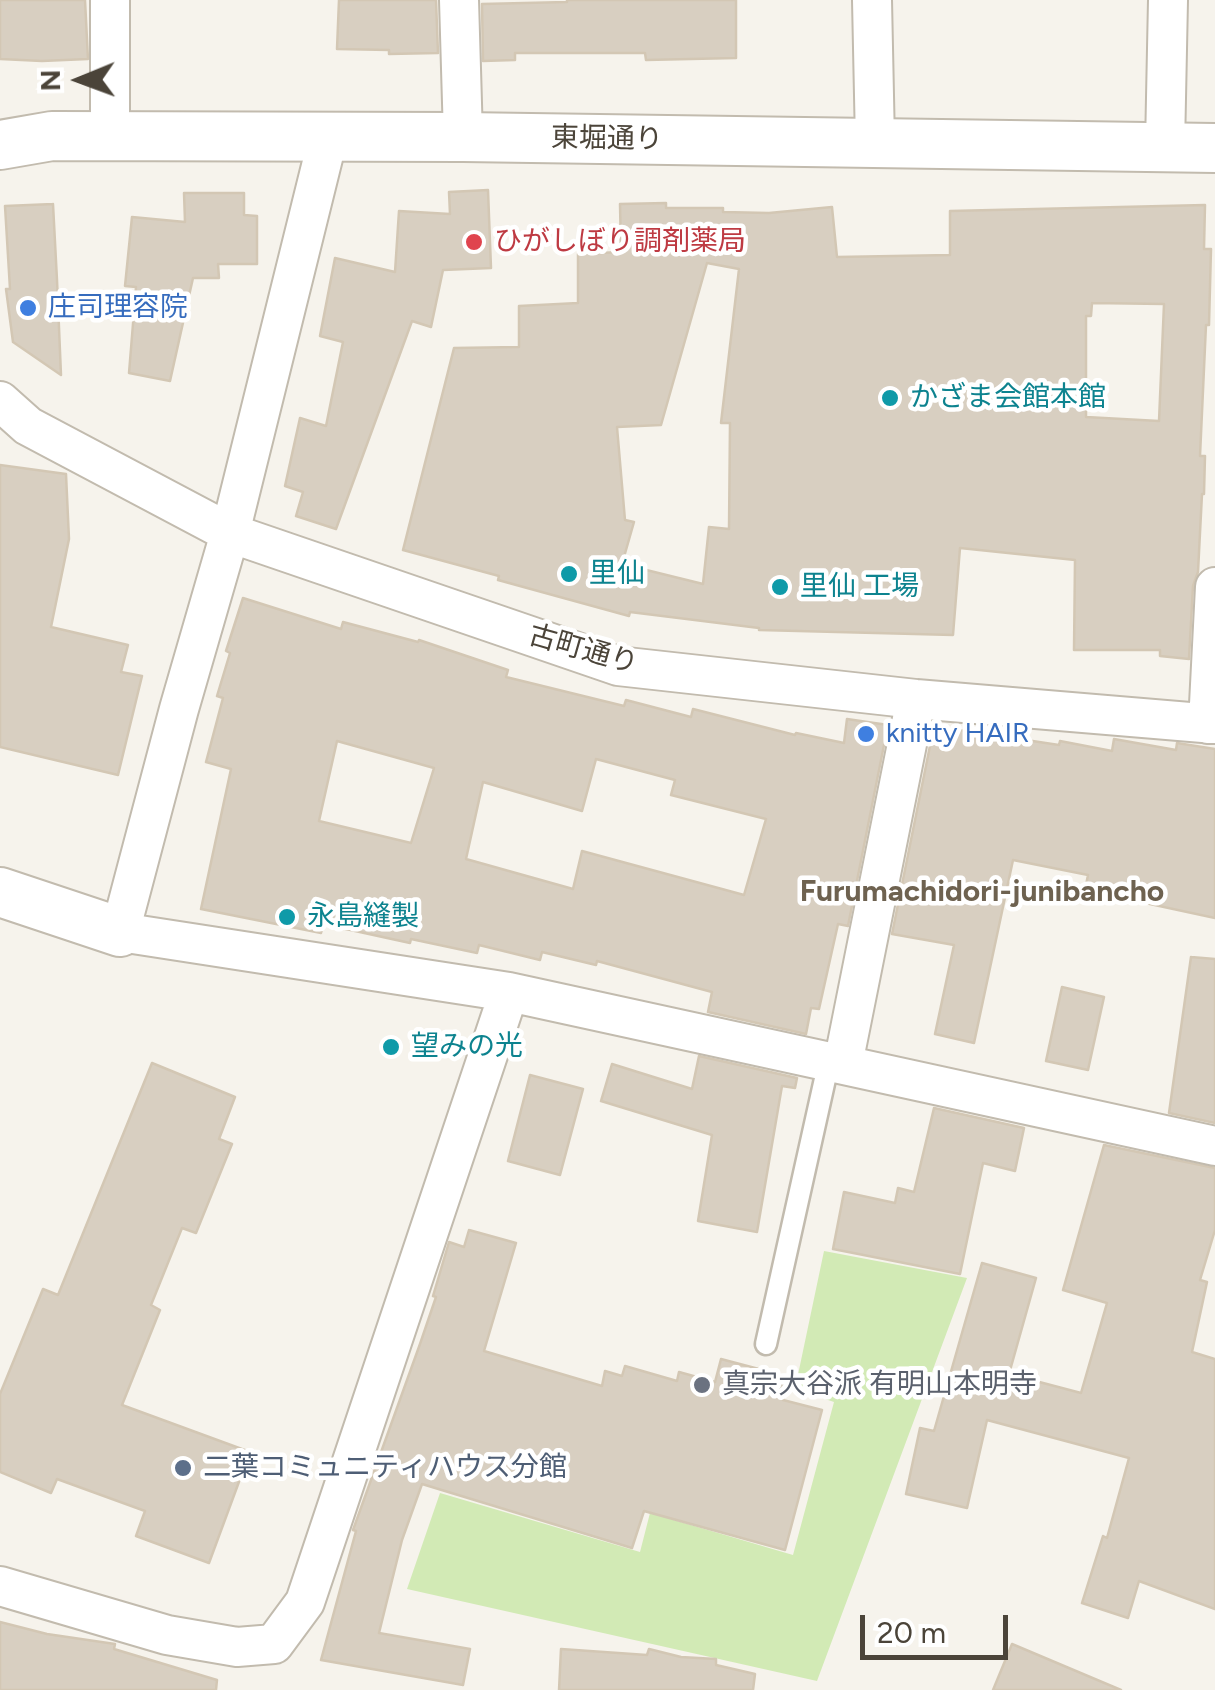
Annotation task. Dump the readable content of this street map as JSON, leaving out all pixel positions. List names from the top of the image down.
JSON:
{
  "streets": {
    "street": ["東堀通り", "古町通り"]
  },
  "districts": ["Furumachidori-junibancho"],
  "places": [
    "ひがしぼり調剤薬局",
    "庄司理容院",
    "かざま会館本館",
    "里仙",
    "里仙 工場",
    "knitty HAIR",
    "永島縫製",
    "望みの光",
    "真宗大谷派 有明山本明寺",
    "二葉コミュニティハウス分館"
  ],
  "scale_bar": "20 m",
  "north": "left"
}
